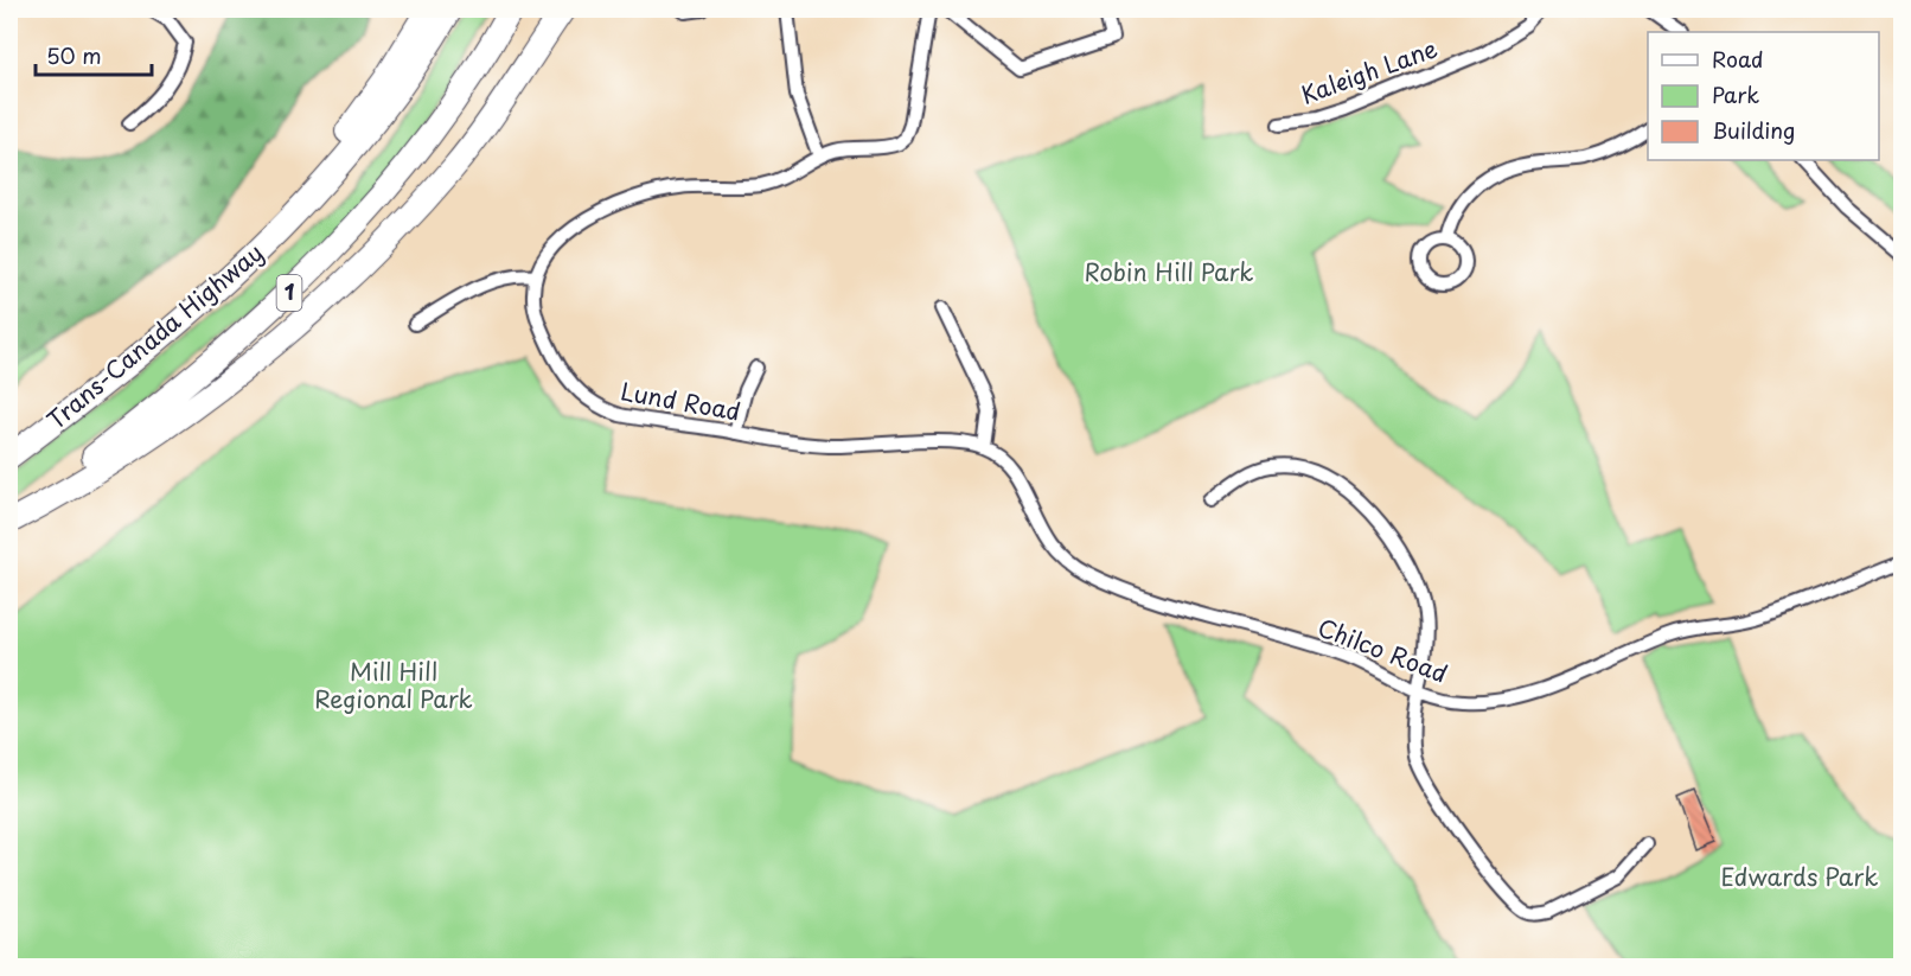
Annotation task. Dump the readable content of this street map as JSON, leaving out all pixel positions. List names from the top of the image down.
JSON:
{
  "streets": {
    "highway": ["1", "Trans-Canada Highway"],
    "street": ["Kaleigh Lane", "Lund Road", "Chilco Road"]
  },
  "crossings": [
    ["Lund Road", "Chilco Road"]
  ],
  "parks": ["Robin Hill Park", "Mill Hill Regional Park", "Edwards Park"],
  "legend": ["Road", "Park", "Building"],
  "scale_bar": "50 m"
}
